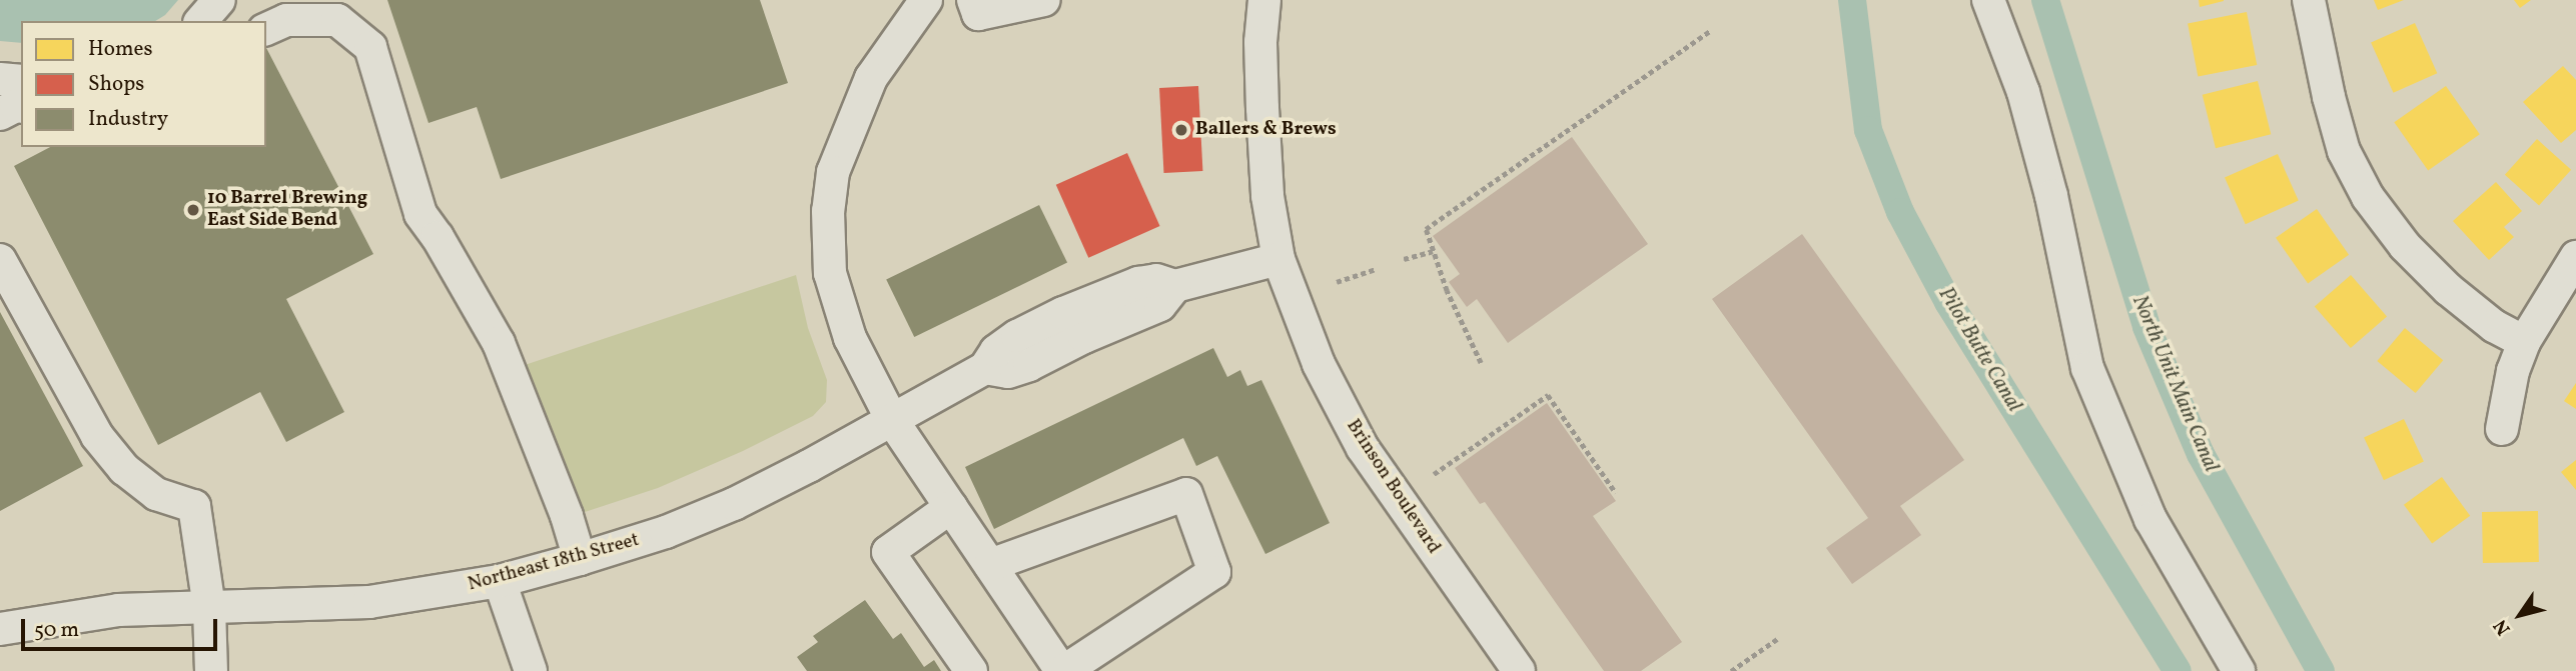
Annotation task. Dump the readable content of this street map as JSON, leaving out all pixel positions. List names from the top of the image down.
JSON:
{
  "streets": {
    "street": ["Brinson Boulevard", "Northeast 18th Street"]
  },
  "crossings": [
    ["Brinson Boulevard", "Northeast 18th Street"]
  ],
  "water": ["Pilot Butte Canal", "North Unit Main Canal"],
  "places": ["Ballers & Brews", "10 Barrel Brewing East Side Bend"],
  "legend": ["Homes", "Shops", "Industry"],
  "scale_bar": "50 m",
  "north": "bottom left"
}
